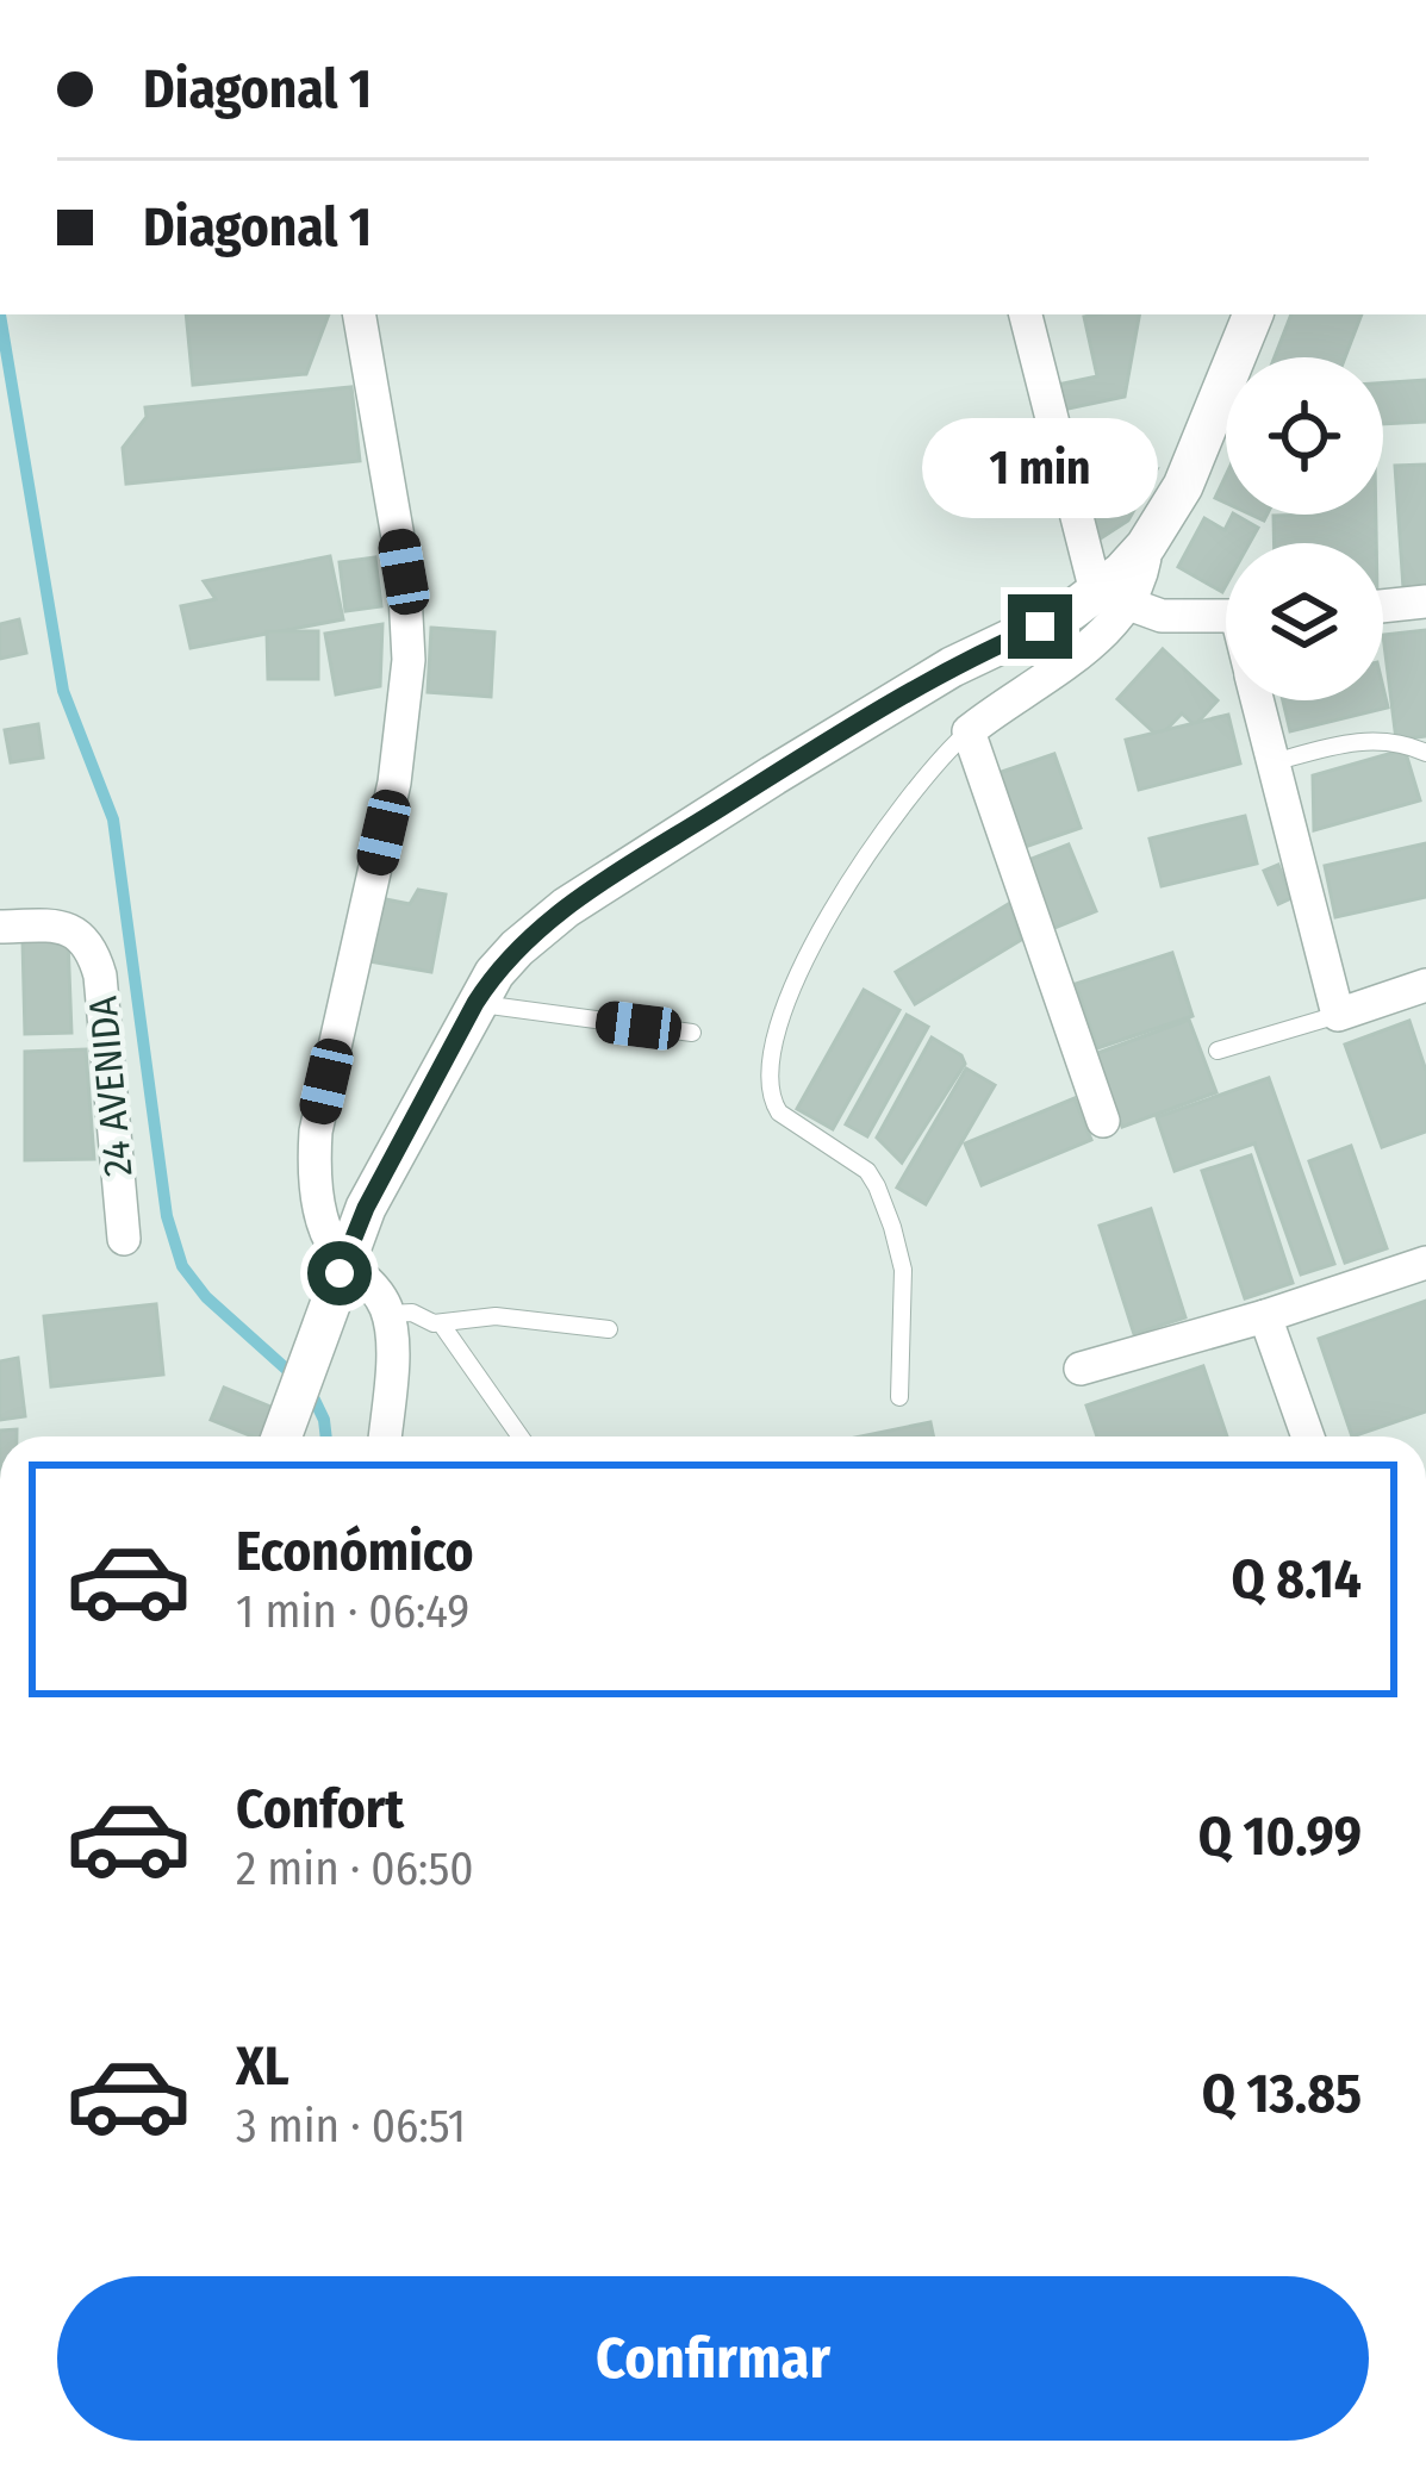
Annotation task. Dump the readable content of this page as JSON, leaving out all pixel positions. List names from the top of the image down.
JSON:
{
  "streets": {
    "street": ["24 AVENIDA"]
  },
  "page": {
    "banner": ["Diagonal 1", "Diagonal 1"],
    "bubble": "1 min",
    "list": [
      {
        "name": "Económico",
        "note": "1 min · 06:49",
        "value": "Q 8.14"
      },
      {
        "name": "Confort",
        "note": "2 min · 06:50",
        "value": "Q 10.99"
      },
      {
        "name": "XL",
        "note": "3 min · 06:51",
        "value": "Q 13.85"
      }
    ],
    "buttons": "Confirmar"
  }
}
